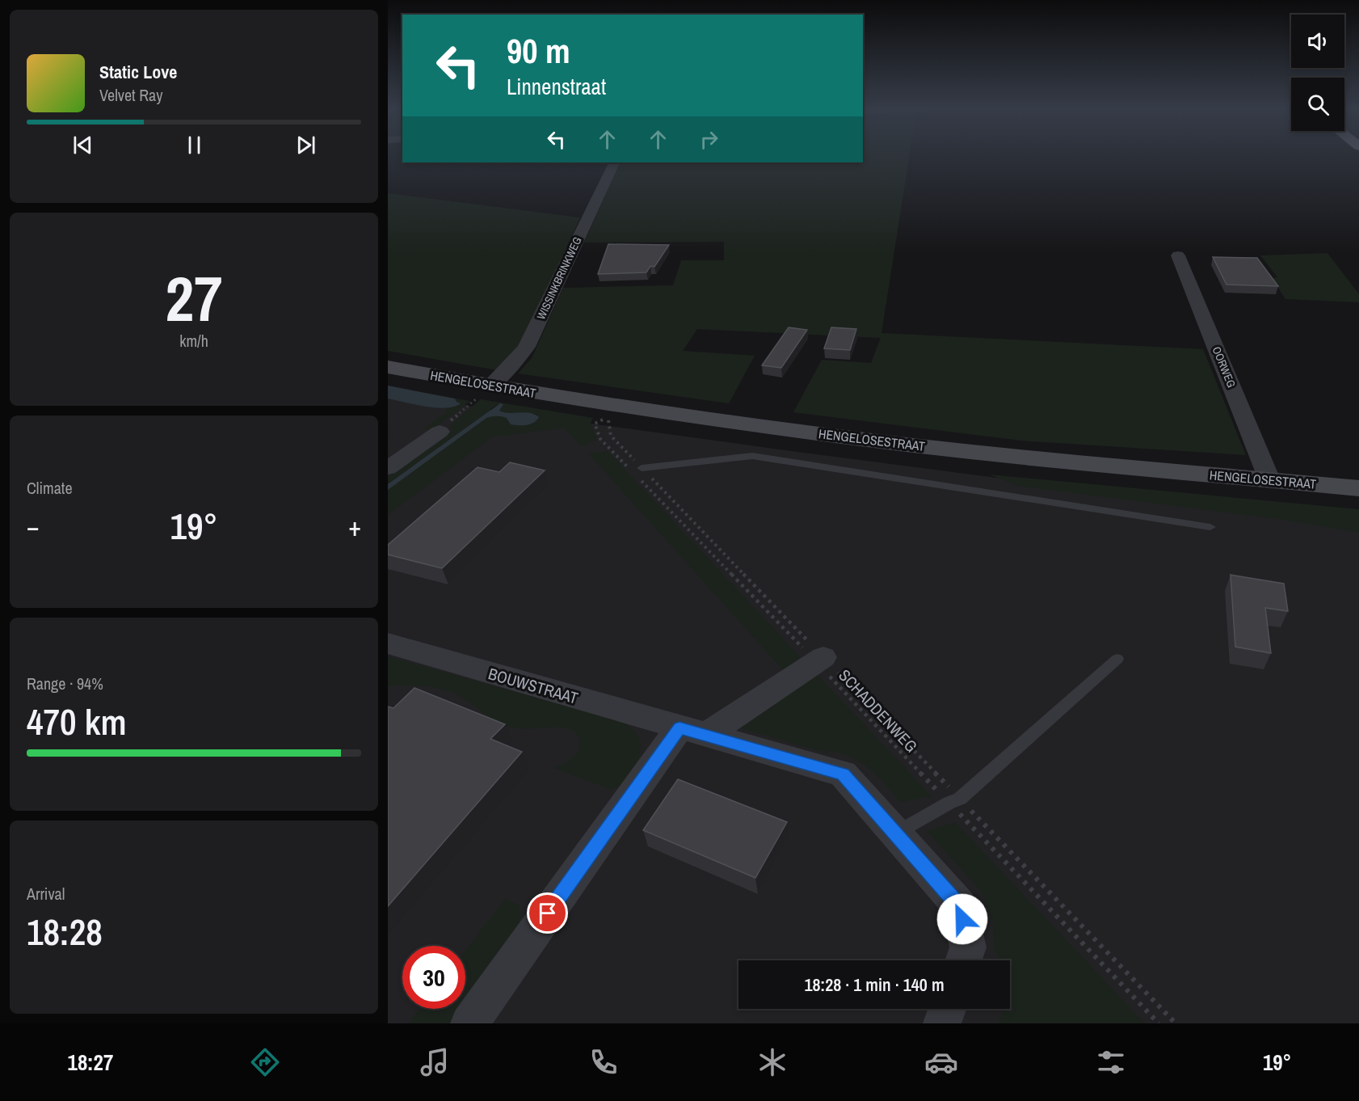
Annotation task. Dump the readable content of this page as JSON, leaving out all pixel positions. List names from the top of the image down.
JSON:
{
  "streets": {
    "main road": ["HENGELOSESTRAAT"],
    "street": ["WISSINKBRINKWEG", "OORWEG", "BOUWSTRAAT"],
    "path": ["SCHADDENWEG"]
  },
  "crossings": [
    ["WISSINKBRINKWEG", "HENGELOSESTRAAT"],
    ["OORWEG", "HENGELOSESTRAAT"]
  ],
  "page": {
    "turn": ["90 m", "Linnenstraat"],
    "song": ["Static Love", "Velvet Ray"],
    "tile": [
      ["27", "km/h"],
      "Climate",
      ["Range · 94%", "470 km"],
      ["Arrival", "18:28"]
    ],
    "heat": ["−", "19°", "+"],
    "limit": "30",
    "trip": "18:28 · 1 min · 140 m",
    "tabs": ["18:27", "19°"]
  }
}
